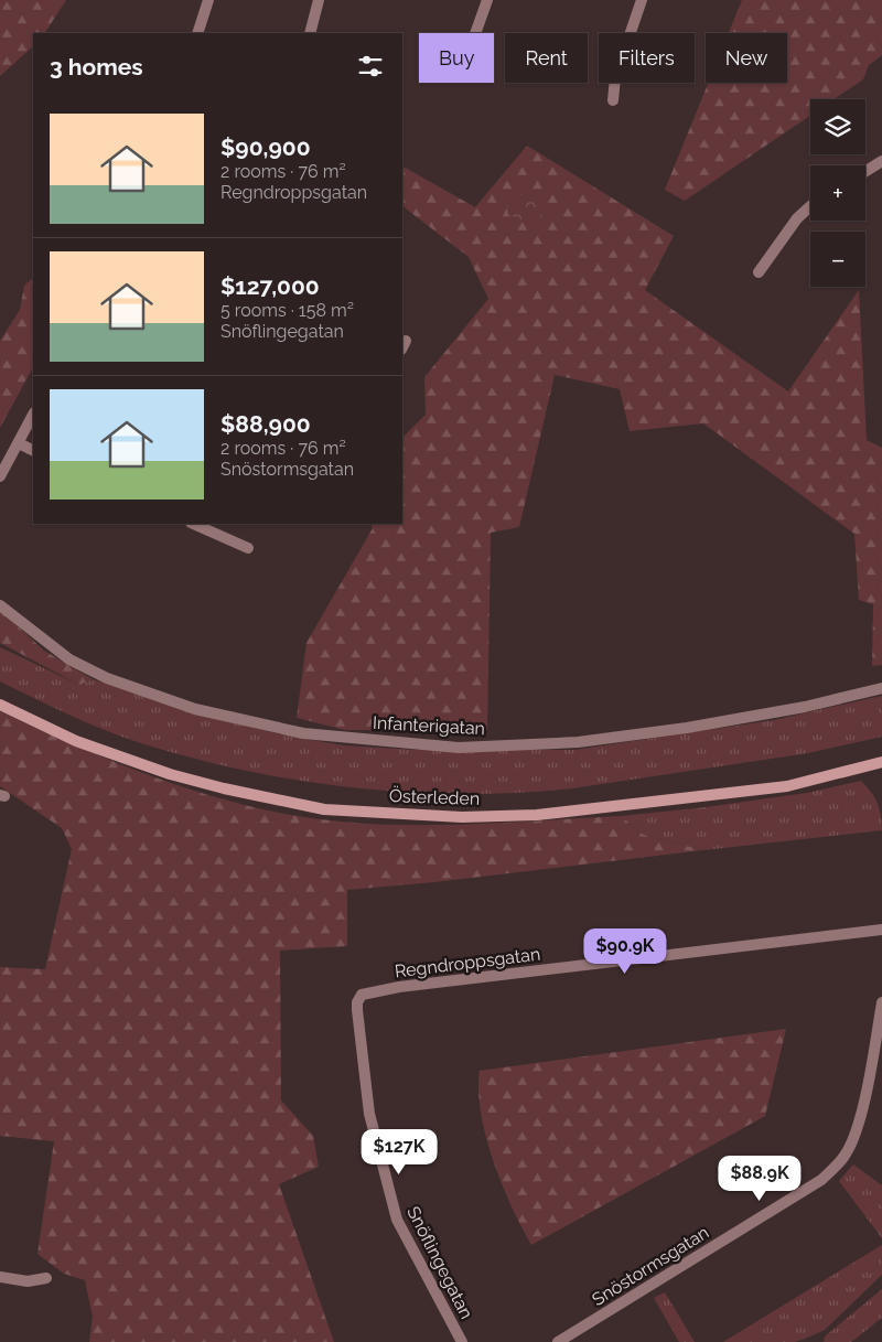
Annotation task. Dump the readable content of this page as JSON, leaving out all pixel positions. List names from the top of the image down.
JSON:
{
  "streets": {
    "main road": ["Österleden"],
    "street": [
      "Infanterigatan",
      "Regndroppsgatan",
      "Snöflingegatan",
      "Snöstormsgatan"
    ]
  },
  "crossings": [
    ["Regndroppsgatan", "Snöflingegatan"]
  ],
  "page": {
    "chip": [
      "Buy",
      "Rent",
      "Filters",
      "New"
    ],
    "heading": "3 homes",
    "map_buttons": ["+", "−"],
    "list": [
      {
        "name": "$90,900",
        "note": "2 rooms · 76 m² · Regndroppsgatan"
      },
      {
        "name": "$127,000",
        "note": "5 rooms · 158 m² · Snöflingegatan"
      },
      {
        "name": "$88,900",
        "note": "2 rooms · 76 m² · Snöstormsgatan"
      }
    ],
    "price": ["$90.9K", "$127K", "$88.9K"]
  }
}
